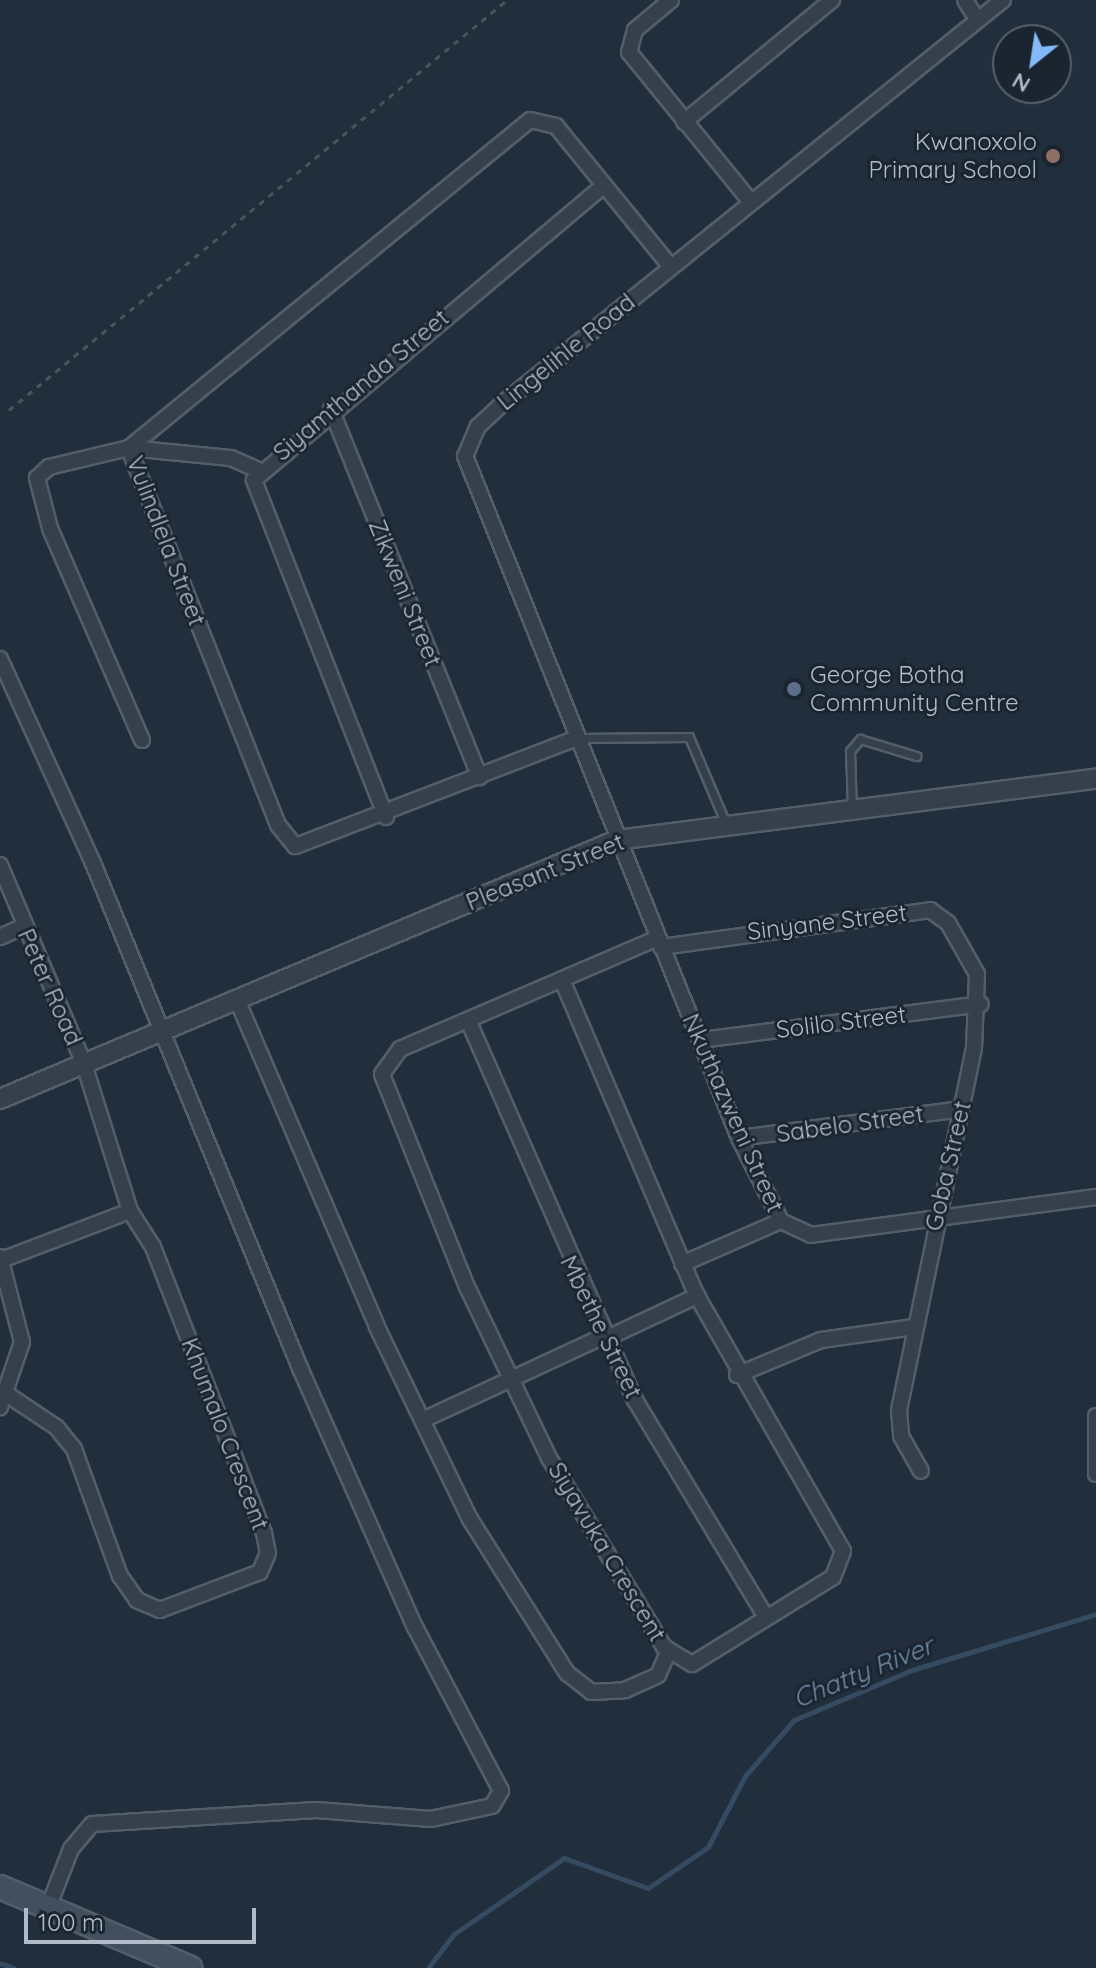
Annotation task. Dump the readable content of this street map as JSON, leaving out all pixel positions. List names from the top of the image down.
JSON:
{
  "streets": {
    "street": [
      "Lingelihle Road",
      "Siyamthanda Street",
      "Vulindlela Street",
      "Zikweni Street",
      "Pleasant Street",
      "Sinyane Street",
      "Peter Road",
      "Solilo Street",
      "Nkuthazweni Street",
      "Sabelo Street",
      "Goba Street",
      "Mbethe Street",
      "Khumalo Crescent",
      "Siyavuka Crescent"
    ]
  },
  "crossings": [
    ["Lingelihle Road", "Vulindlela Street"],
    ["Lingelihle Road", "Pleasant Street"],
    ["Lingelihle Road", "Nkuthazweni Street"],
    ["Siyamthanda Street", "Vulindlela Street"],
    ["Siyamthanda Street", "Zikweni Street"],
    ["Vulindlela Street", "Zikweni Street"],
    ["Pleasant Street", "Peter Road"],
    ["Pleasant Street", "Nkuthazweni Street"],
    ["Pleasant Street", "Khumalo Crescent"],
    ["Sinyane Street", "Solilo Street"],
    ["Sinyane Street", "Nkuthazweni Street"],
    ["Sinyane Street", "Goba Street"],
    ["Sinyane Street", "Siyavuka Crescent"],
    ["Peter Road", "Khumalo Crescent"],
    ["Solilo Street", "Nkuthazweni Street"],
    ["Solilo Street", "Goba Street"],
    ["Nkuthazweni Street", "Sabelo Street"],
    ["Nkuthazweni Street", "Goba Street"],
    ["Nkuthazweni Street", "Siyavuka Crescent"],
    ["Sabelo Street", "Goba Street"],
    ["Mbethe Street", "Siyavuka Crescent"]
  ],
  "water": ["Chatty River"],
  "places": ["Kwanoxolo Primary School", "George Botha Community Centre"],
  "scale_bar": "100 m",
  "north": "bottom left"
}
